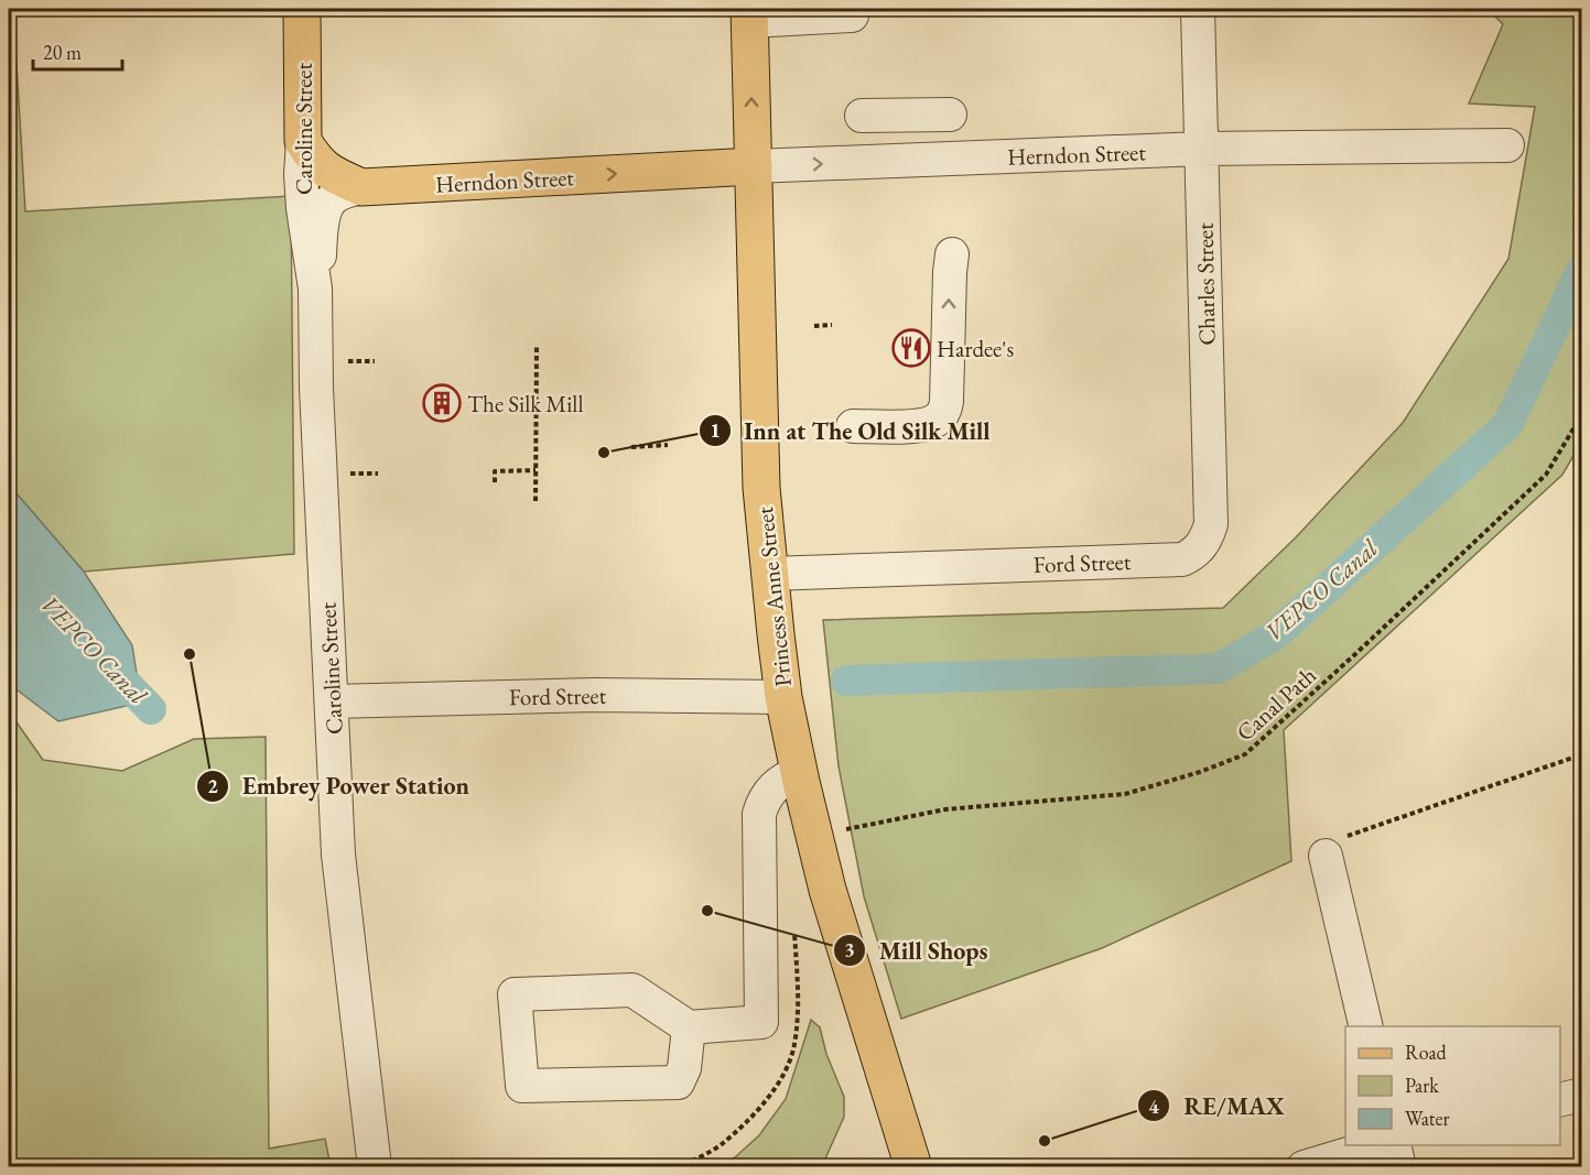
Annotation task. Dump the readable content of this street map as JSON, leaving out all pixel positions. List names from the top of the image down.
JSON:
{
  "streets": {
    "main road": ["Caroline Street", "Herndon Street", "Princess Anne Street"],
    "street": ["Charles Street", "Ford Street"],
    "path": ["Canal Path"]
  },
  "crossings": [
    ["Caroline Street", "Herndon Street"],
    ["Caroline Street", "Ford Street"],
    ["Herndon Street", "Charles Street"],
    ["Herndon Street", "Princess Anne Street"],
    ["Charles Street", "Ford Street"],
    ["Ford Street", "Princess Anne Street"]
  ],
  "one_way": ["Herndon Street"],
  "water": ["VEPCO Canal"],
  "places": {
    "restaurant": ["Hardee's"],
    "building": ["The Silk Mill"],
    "other": [
      "Inn at The Old Silk Mill",
      "Embrey Power Station",
      "Mill Shops",
      "RE/MAX"
    ]
  },
  "legend": ["Road", "Park", "Water"],
  "scale_bar": "20 m"
}
